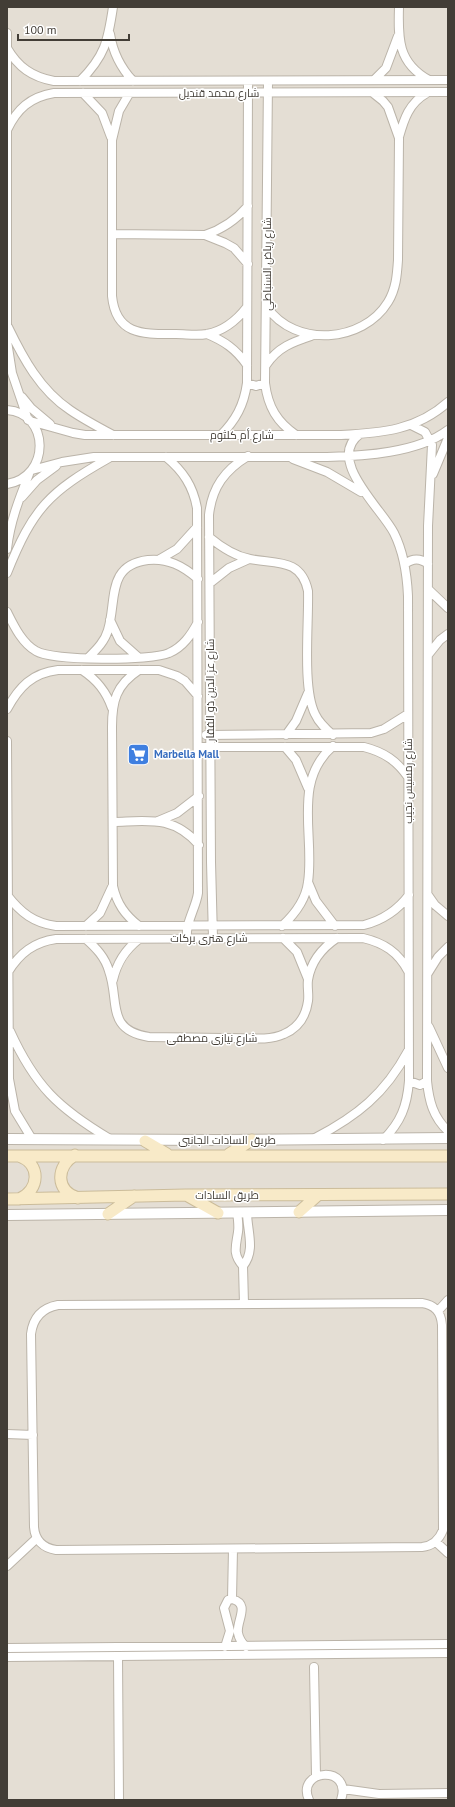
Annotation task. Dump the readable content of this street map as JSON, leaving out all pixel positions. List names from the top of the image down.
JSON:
{
  "streets": {
    "main road": ["طريق السادات"],
    "street": [
      "شارع محمد قنديل",
      "شارع رياض السنباطي",
      "شارع أم كلثوم",
      "شارع عز الدين ذو الفقار",
      "شارع رمسيس نجيب",
      "شارع هنرى بركات",
      "شارع نيازى مصطفى",
      "طريق السادات الجانبى"
    ]
  },
  "crossings": [
    ["شارع محمد قنديل", "شارع رياض السنباطي"],
    ["شارع رياض السنباطي", "شارع أم كلثوم"],
    ["شارع أم كلثوم", "شارع عز الدين ذو الفقار"],
    ["شارع أم كلثوم", "شارع رمسيس نجيب"],
    ["شارع عز الدين ذو الفقار", "شارع هنرى بركات"],
    ["شارع رمسيس نجيب", "شارع هنرى بركات"],
    ["شارع رمسيس نجيب", "طريق السادات الجانبى"],
    ["شارع هنرى بركات", "شارع نيازى مصطفى"]
  ],
  "places": {
    "supermarket": ["Marbella Mall"]
  },
  "scale_bar": "100 m"
}
